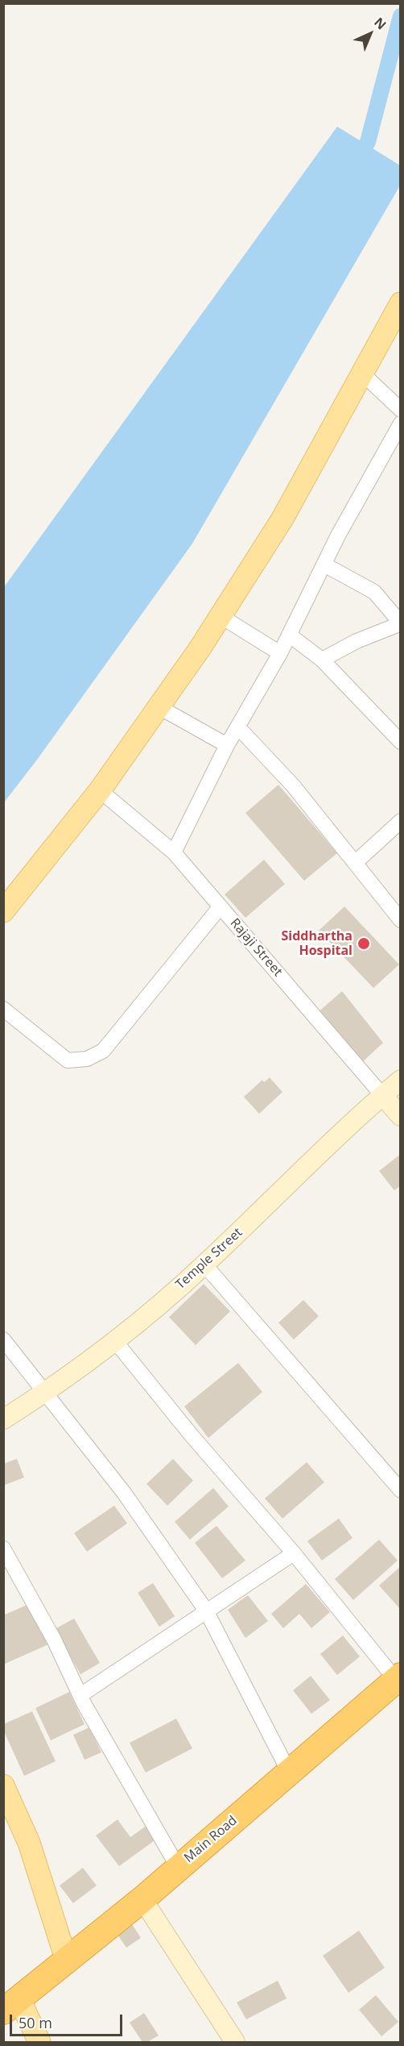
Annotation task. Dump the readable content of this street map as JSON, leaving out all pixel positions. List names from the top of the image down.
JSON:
{
  "streets": {
    "highway": ["Main Road"],
    "street": ["Rajaji Street", "Temple Street"]
  },
  "crossings": [
    ["Rajaji Street", "Temple Street"]
  ],
  "places": ["Siddhartha Hospital"],
  "scale_bar": "50 m",
  "north": "top right"
}
